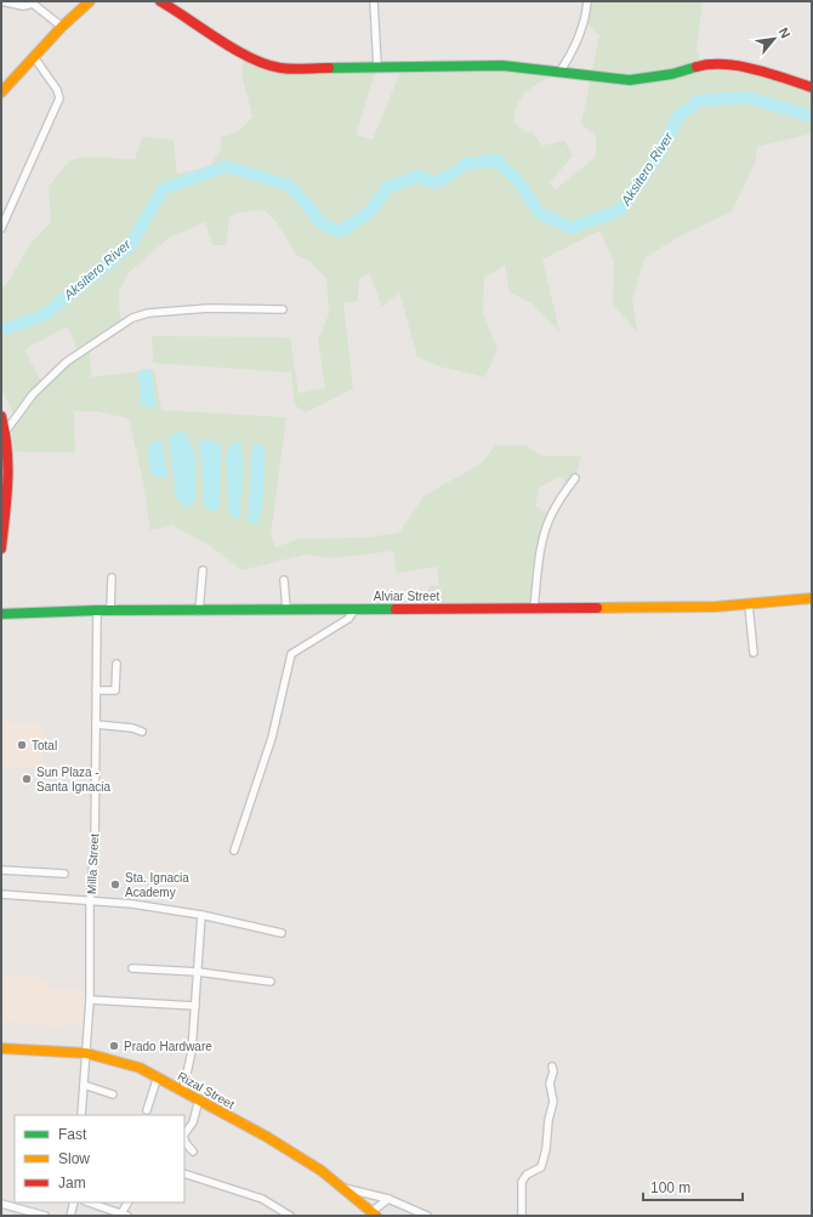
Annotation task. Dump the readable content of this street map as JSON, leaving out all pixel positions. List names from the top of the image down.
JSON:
{
  "streets": {
    "main road": ["Alviar Street", "Rizal Street"],
    "street": ["Milla Street"]
  },
  "crossings": [
    ["Alviar Street", "Milla Street"],
    ["Milla Street", "Rizal Street"]
  ],
  "water": ["Aksitero River"],
  "places": [
    "Total",
    "Sun Plaza - Santa Ignacia",
    "Sta. Ignacia Academy",
    "Prado Hardware"
  ],
  "legend": ["Fast", "Slow", "Jam"],
  "scale_bar": "100 m",
  "north": "top right"
}
